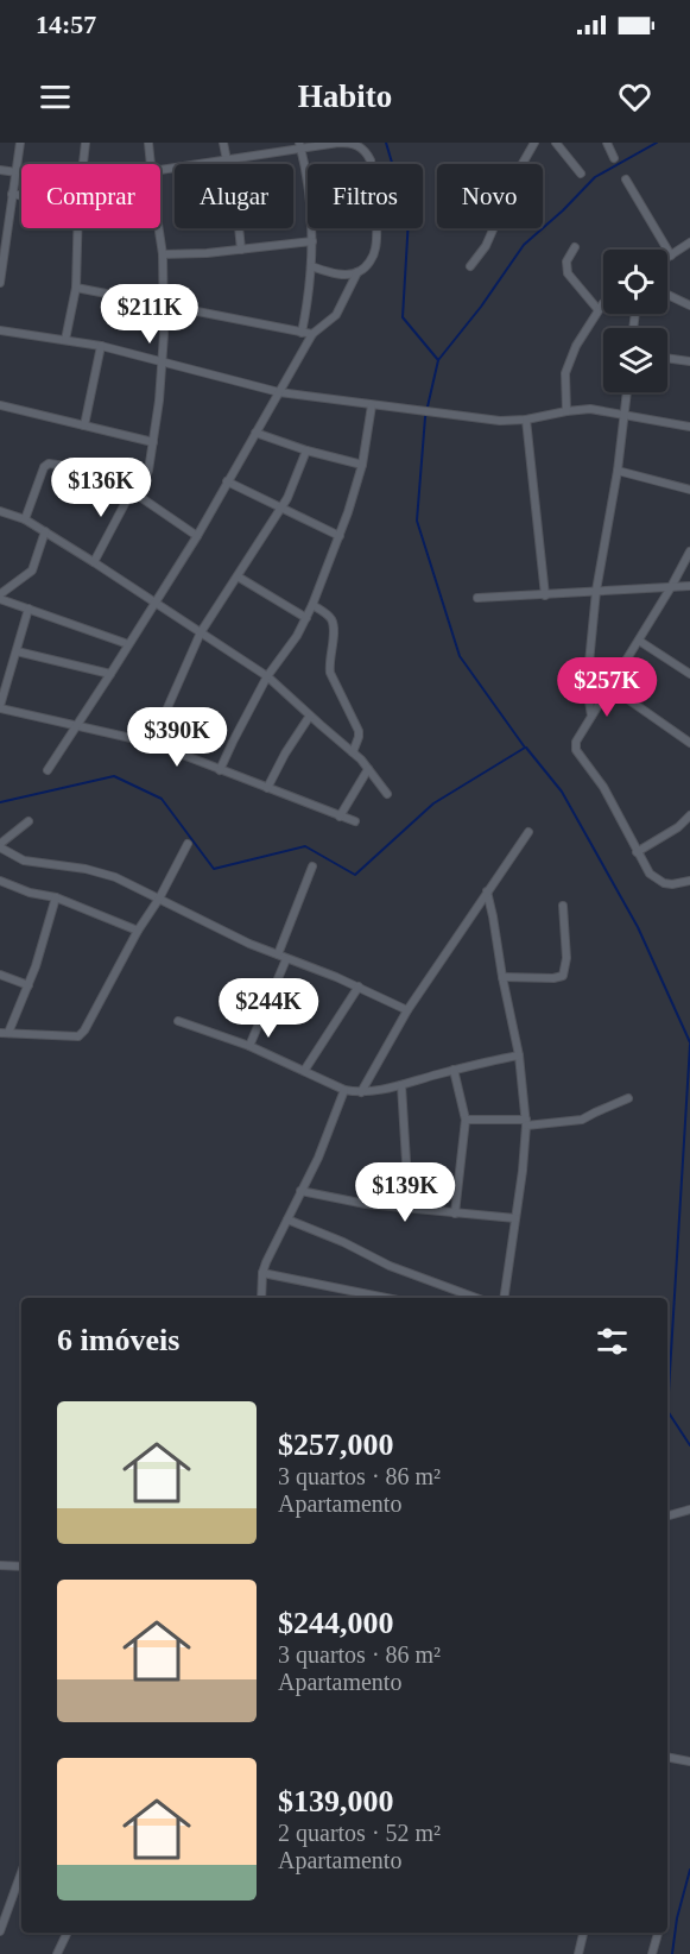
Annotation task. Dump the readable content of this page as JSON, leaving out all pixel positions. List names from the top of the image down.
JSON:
{
  "page": {
    "status": "14:57",
    "header": "Habito",
    "chip": [
      "Comprar",
      "Alugar",
      "Filtros",
      "Novo"
    ],
    "price": [
      "$211K",
      "$136K",
      "$257K",
      "$390K",
      "$244K",
      "$139K"
    ],
    "heading": "6 imóveis",
    "list": [
      {
        "name": "$257,000",
        "note": "3 quartos · 86 m² · Apartamento"
      },
      {
        "name": "$244,000",
        "note": "3 quartos · 86 m² · Apartamento"
      },
      {
        "name": "$139,000",
        "note": "2 quartos · 52 m² · Apartamento"
      }
    ]
  }
}
